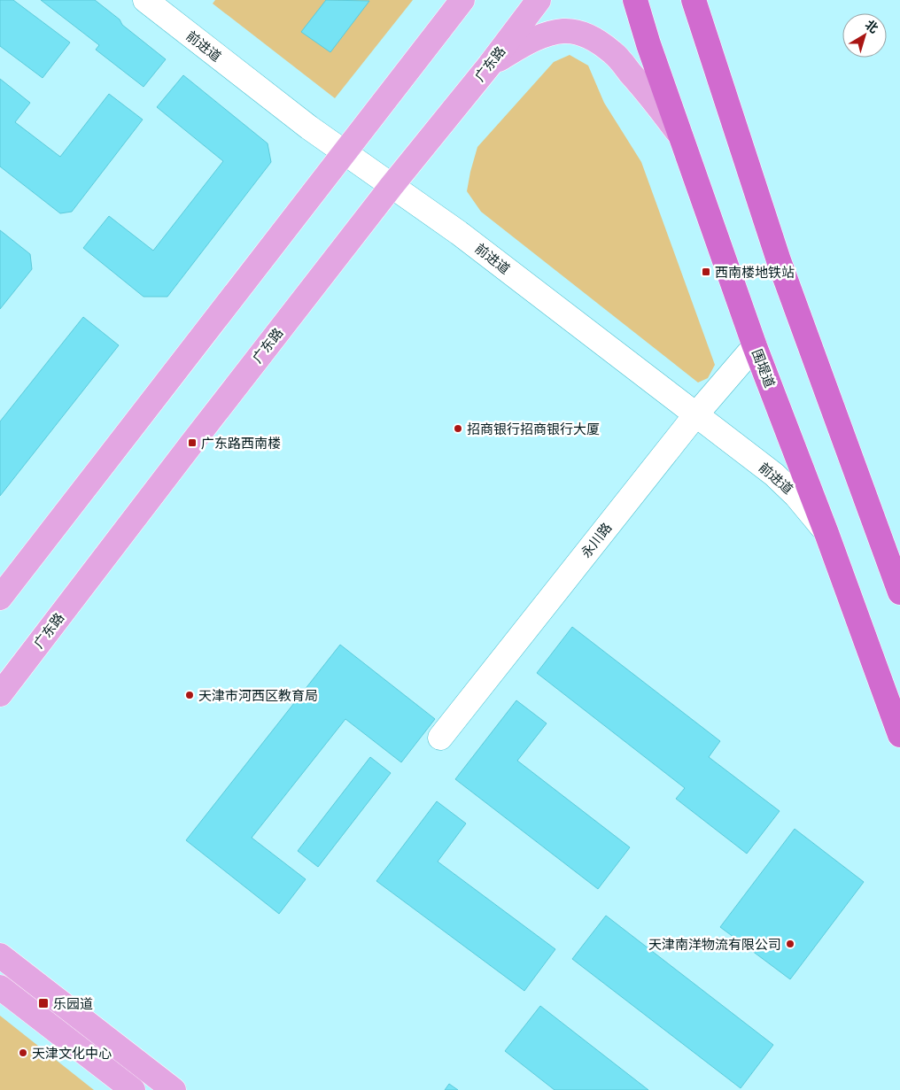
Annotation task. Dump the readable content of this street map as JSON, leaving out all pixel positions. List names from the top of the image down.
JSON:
{
  "streets": {
    "highway": ["围堤道"],
    "main road": ["广东路"],
    "street": ["前进道", "永川路"]
  },
  "crossings": [
    ["前进道", "广东路"],
    ["前进道", "围堤道"],
    ["前进道", "永川路"],
    ["围堤道", "永川路"]
  ],
  "places": {
    "transit": ["西南楼地铁站", "广东路西南楼", "乐园道"],
    "other": [
      "招商银行招商银行大厦",
      "天津市河西区教育局",
      "天津南洋物流有限公司",
      "天津文化中心"
    ]
  },
  "north": "top right"
}
